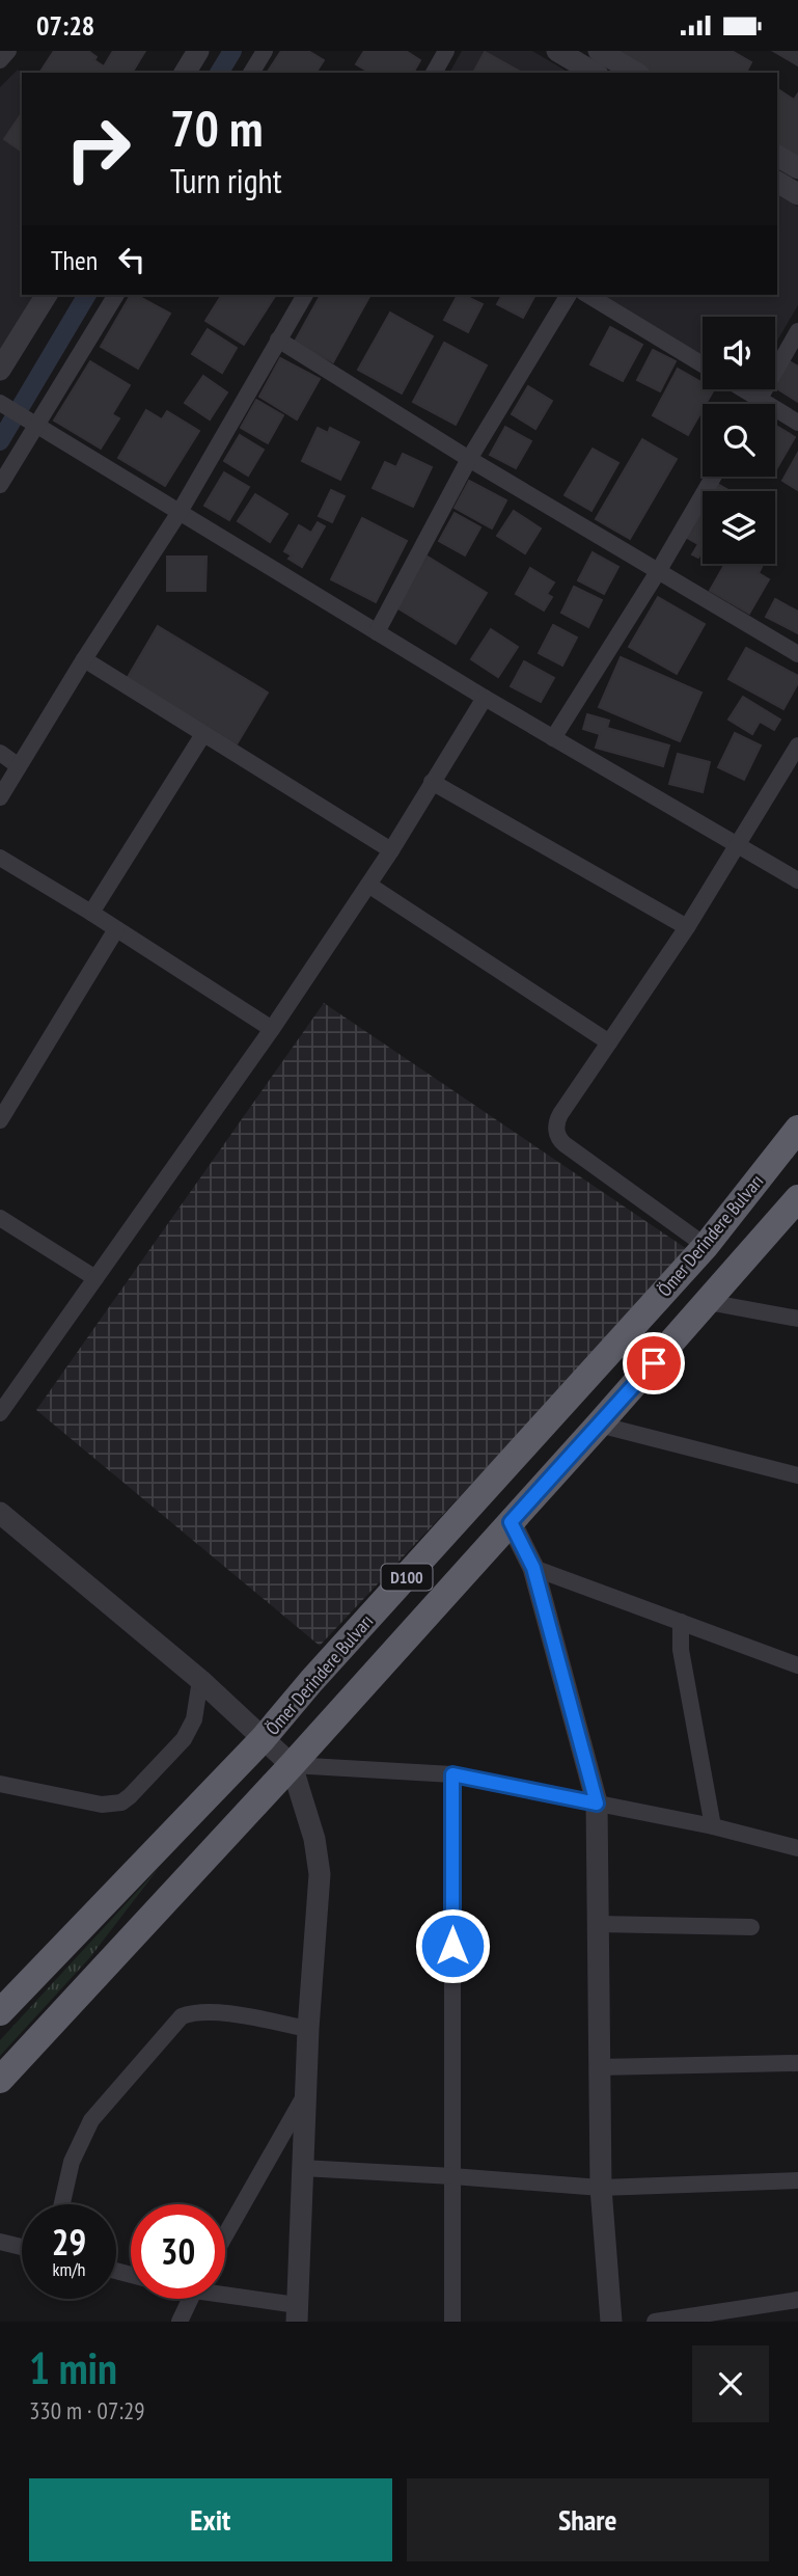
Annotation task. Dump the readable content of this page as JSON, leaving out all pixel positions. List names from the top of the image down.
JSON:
{
  "streets": {
    "highway": ["Ömer Derindere Bulvarı", "D100"]
  },
  "page": {
    "status": "07:28",
    "turn": ["70 m", "Turn right"],
    "then": "Then",
    "speed": "29 km/h",
    "limit": "30",
    "heading": ["1 min", "330 m · 07:29"],
    "buttons": ["Exit", "Share"]
  }
}
